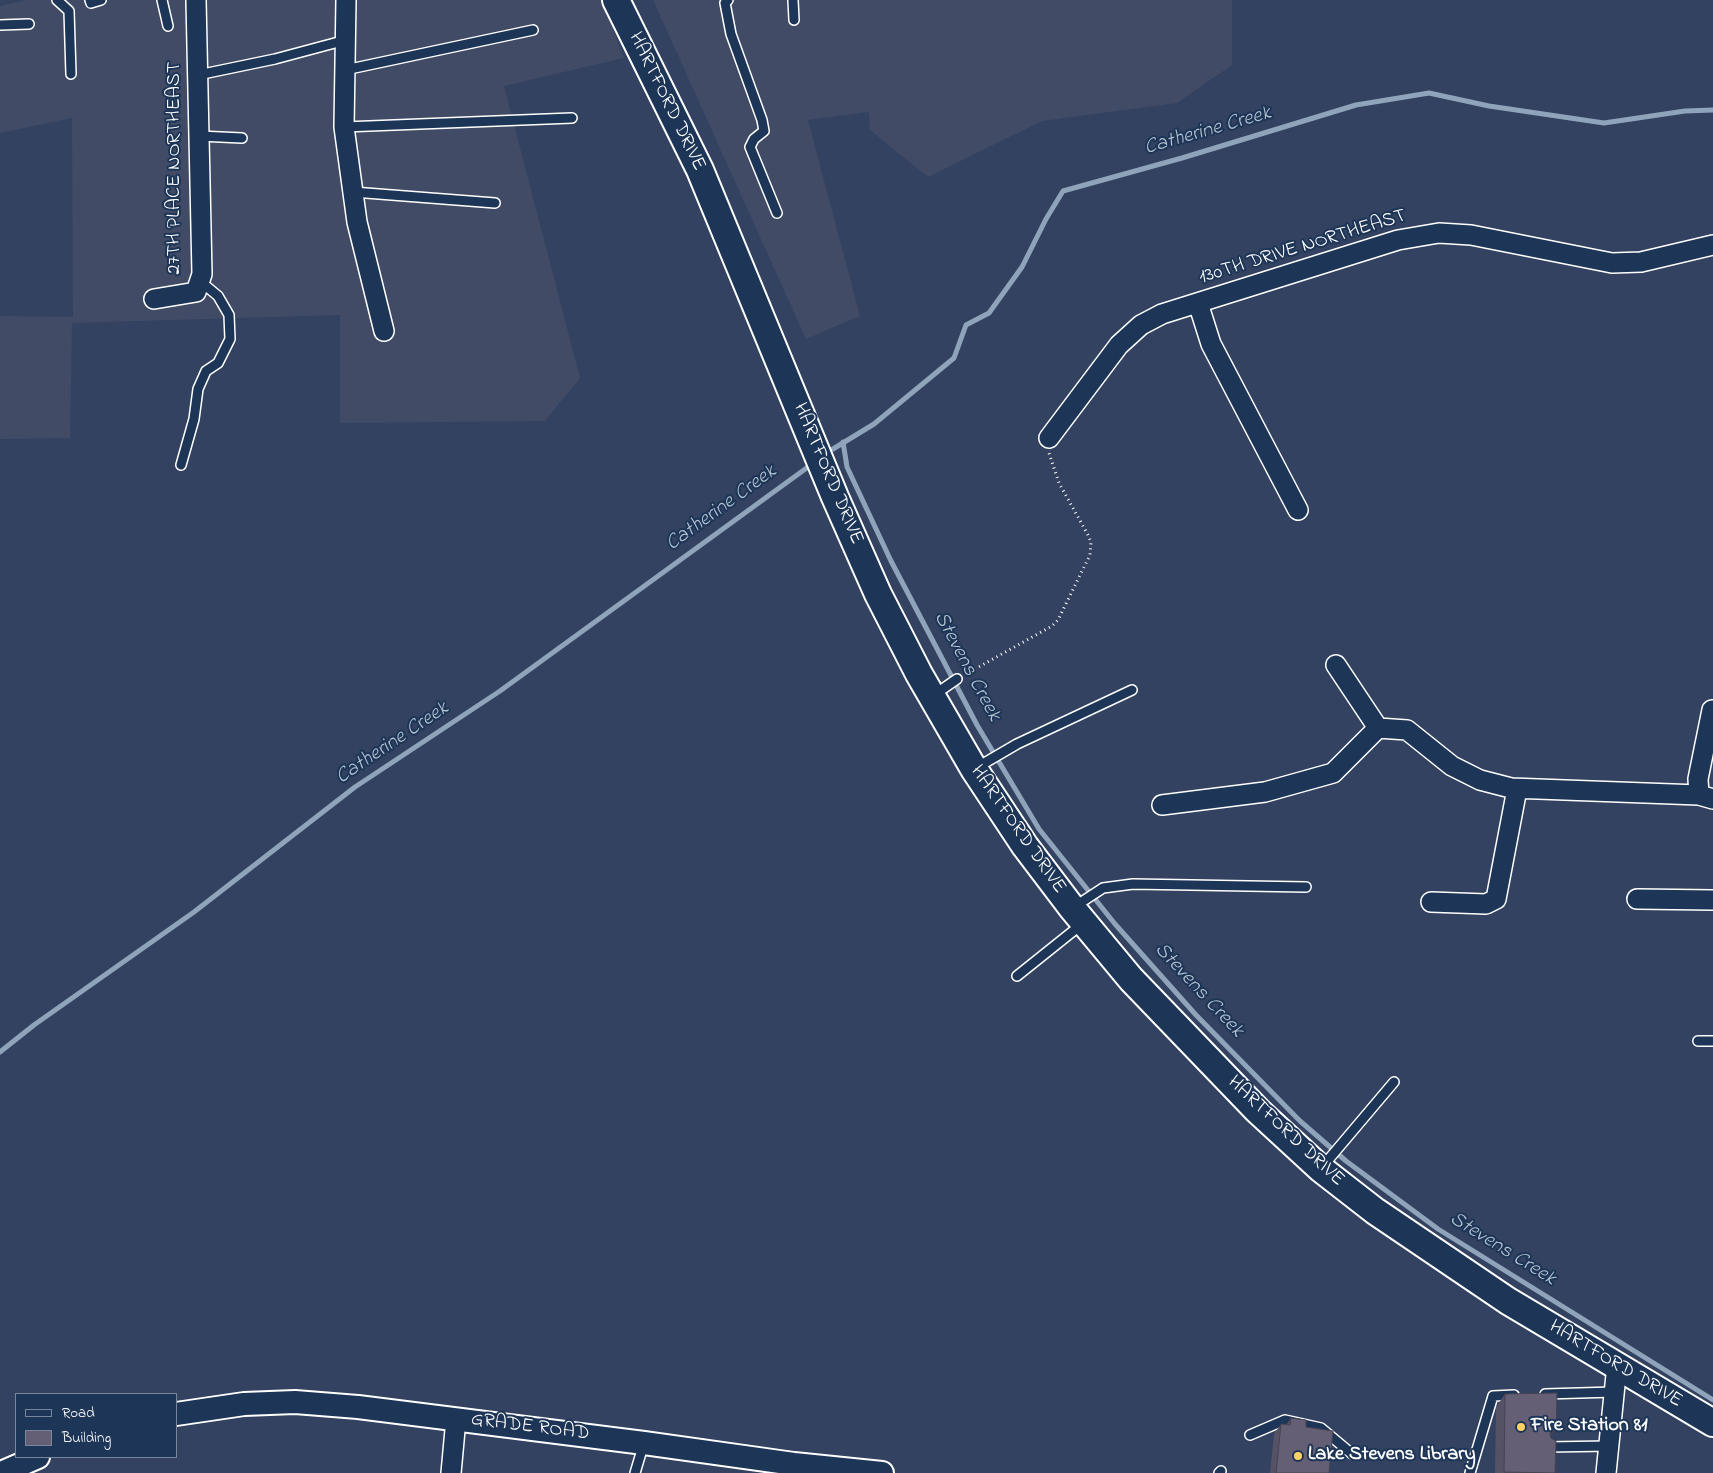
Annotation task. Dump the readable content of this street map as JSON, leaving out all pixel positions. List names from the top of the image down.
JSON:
{
  "streets": {
    "main road": ["HARTFORD DRIVE"],
    "street": ["27TH PLACE NORTHEAST", "130TH DRIVE NORTHEAST", "GRADE ROAD"]
  },
  "water": ["Catherine Creek", "Stevens Creek"],
  "places": ["Fire Station 81", "Lake Stevens Library"],
  "legend": ["Road", "Building"]
}
